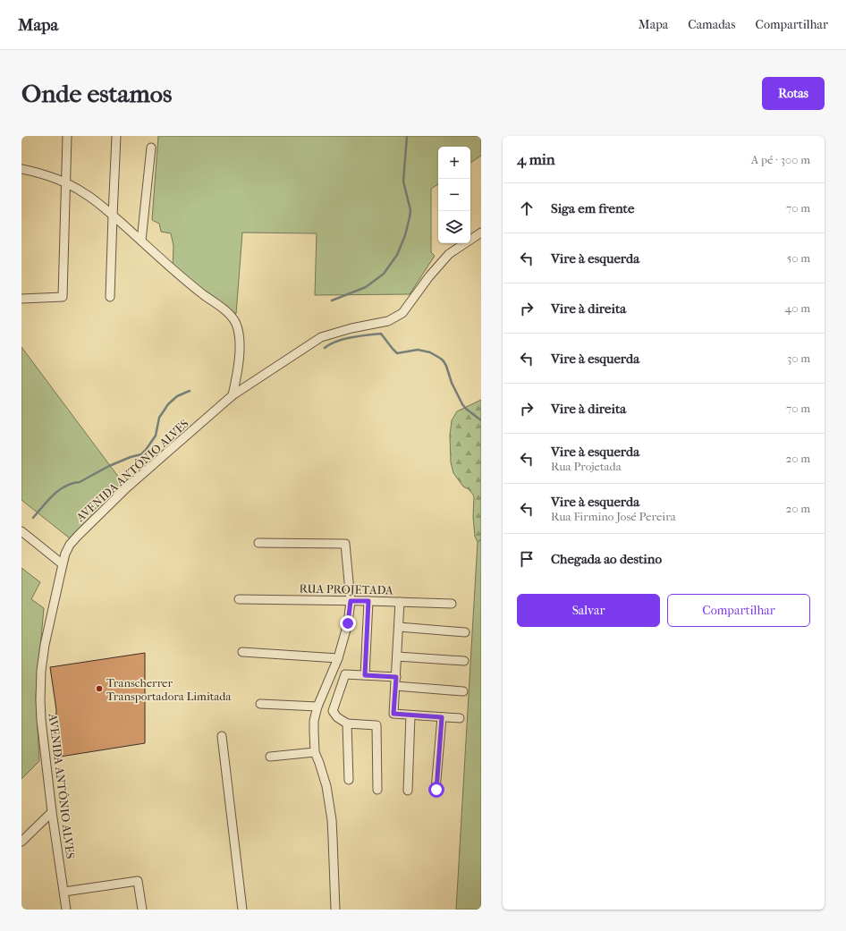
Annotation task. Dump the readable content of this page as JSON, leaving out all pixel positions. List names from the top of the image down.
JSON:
{
  "streets": {
    "street": ["AVENIDA ANTÔNIO ALVES", "RUA PROJETADA"]
  },
  "places": ["Transcherrer Transportadora Limitada"],
  "page": {
    "header": "Mapa",
    "nav": ["Mapa", "Camadas", "Compartilhar"],
    "buttons": [
      "Rotas",
      ["Salvar", "Compartilhar"]
    ],
    "title": "Onde estamos",
    "heading": ["4 min", "A pé · 300 m"],
    "map_buttons": ["+", "−"],
    "list": [
      ["Siga em frente", "70 m"],
      ["Vire à esquerda", "50 m"],
      ["Vire à direita", "40 m"],
      ["Vire à esquerda", "30 m"],
      ["Vire à direita", "70 m"],
      ["Vire à esquerda", "Rua Projetada", "20 m"],
      ["Vire à esquerda", "Rua Firmino José Pereira", "20 m"],
      "Chegada ao destino"
    ]
  }
}
